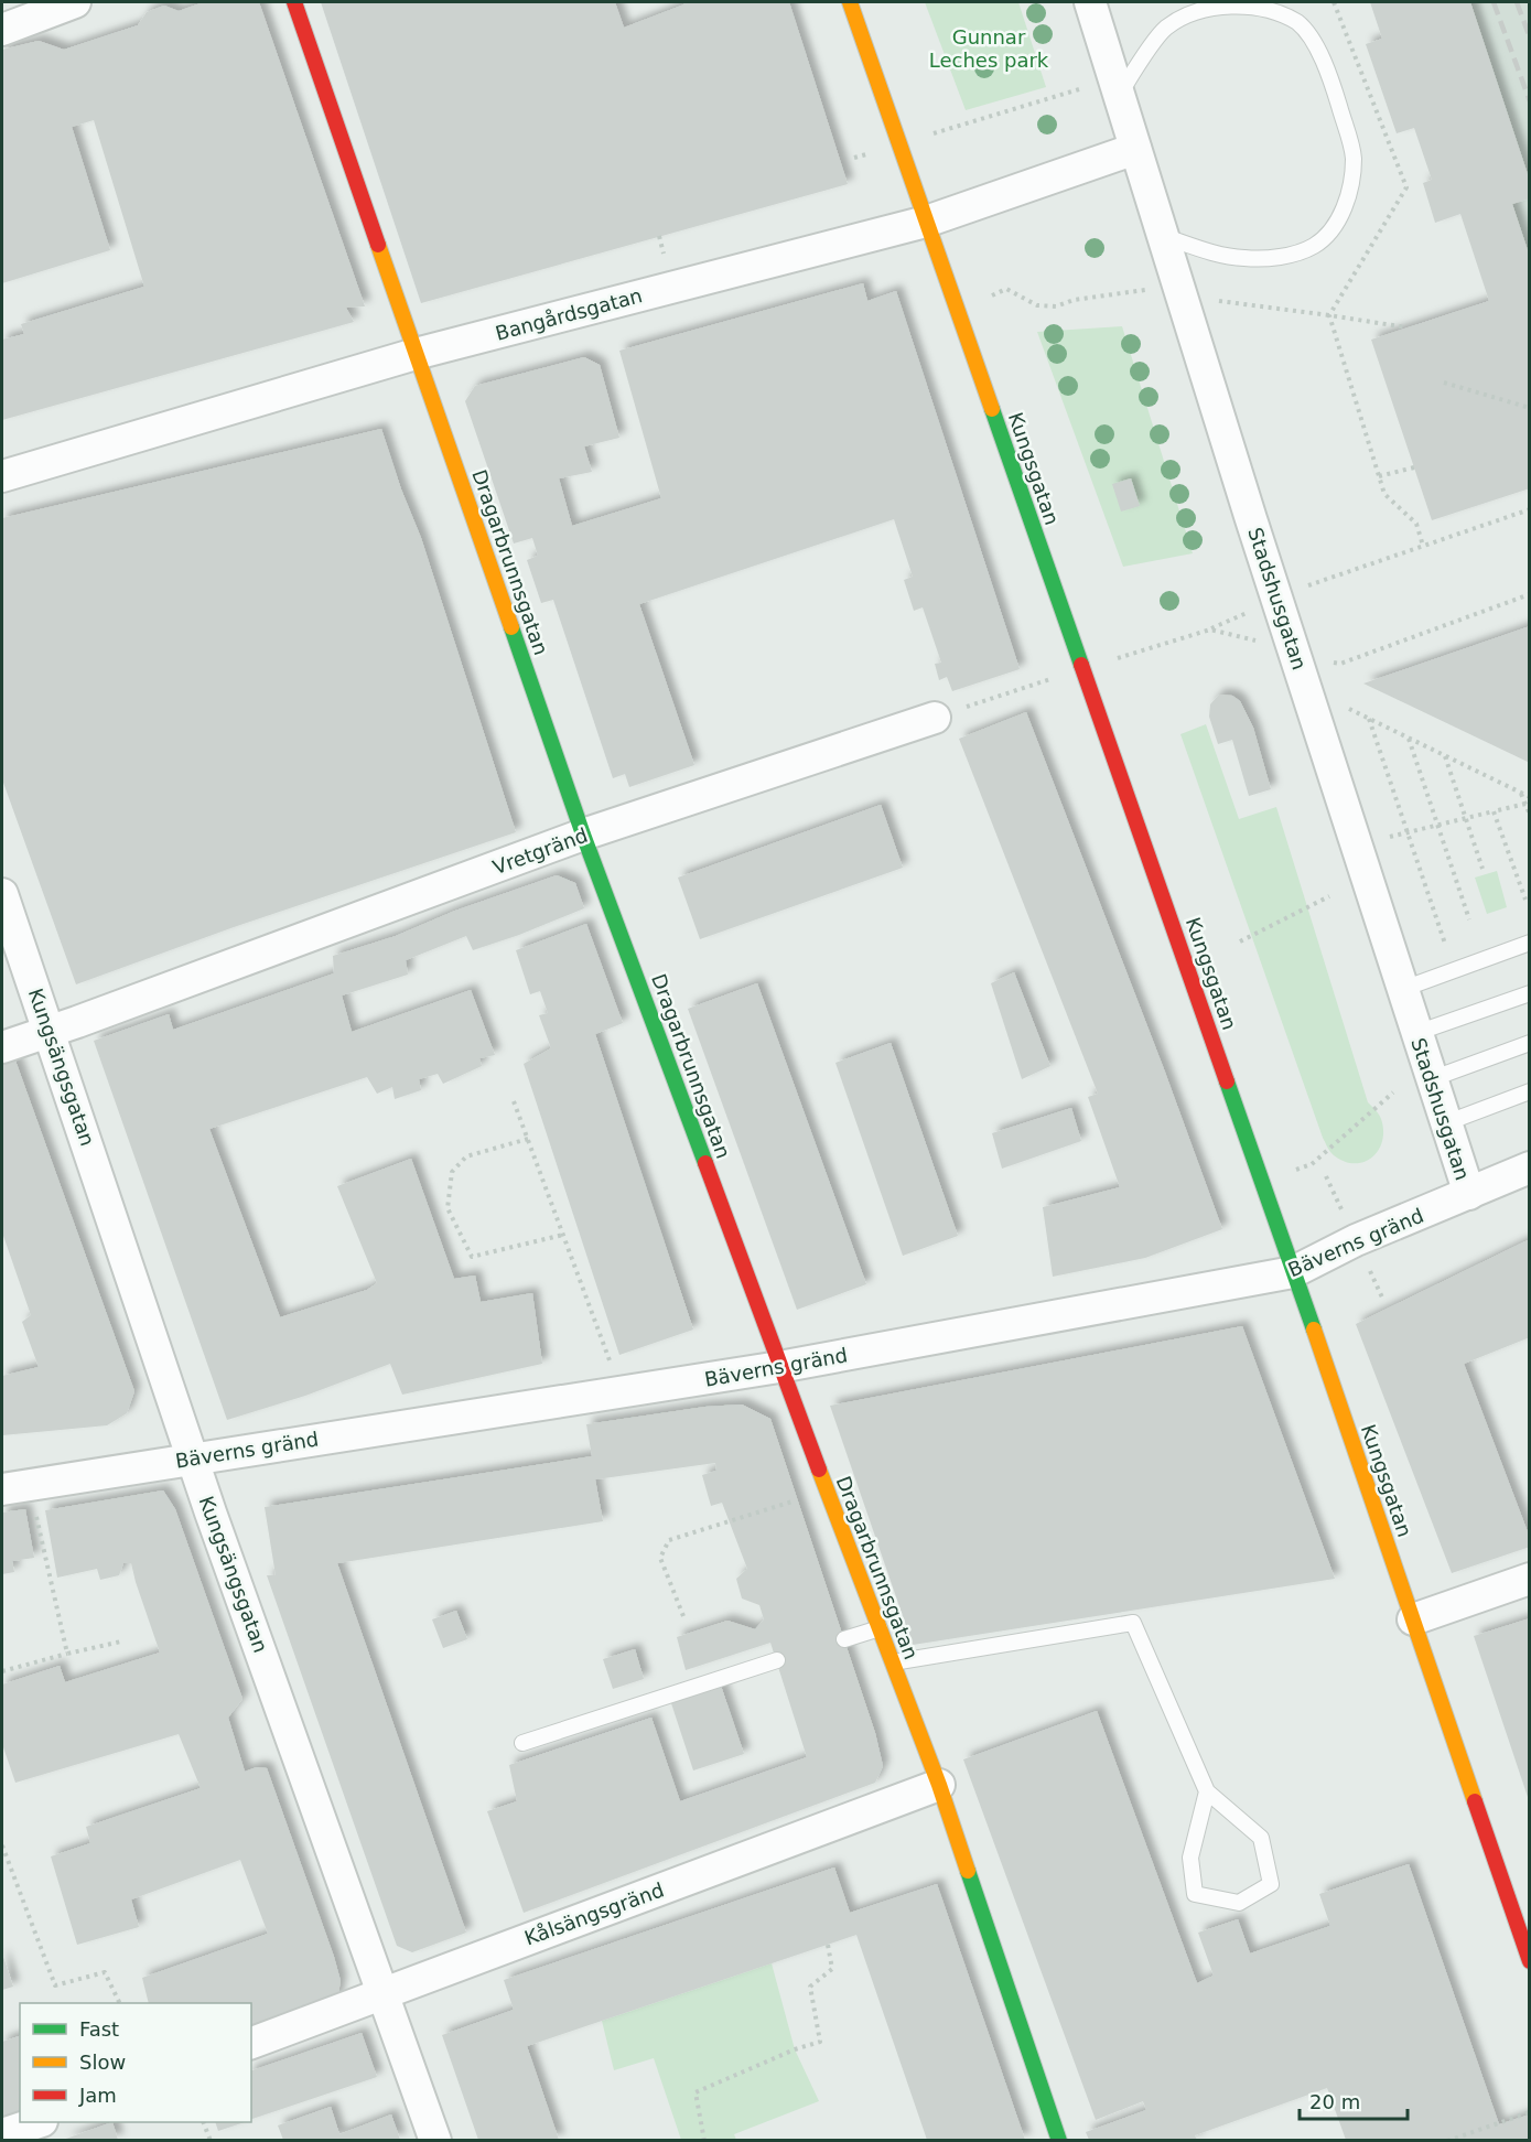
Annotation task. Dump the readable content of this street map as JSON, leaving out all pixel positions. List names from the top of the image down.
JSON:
{
  "streets": {
    "street": [
      "Bangårdsgatan",
      "Kungsgatan",
      "Dragarbrunnsgatan",
      "Stadshusgatan",
      "Vretgränd",
      "Kungsängsgatan",
      "Bäverns gränd",
      "Kålsängsgränd"
    ]
  },
  "crossings": [
    ["Bangårdsgatan", "Kungsgatan"],
    ["Bangårdsgatan", "Dragarbrunnsgatan"],
    ["Bangårdsgatan", "Stadshusgatan"],
    ["Kungsgatan", "Bäverns gränd"],
    ["Dragarbrunnsgatan", "Vretgränd"],
    ["Dragarbrunnsgatan", "Bäverns gränd"],
    ["Dragarbrunnsgatan", "Kålsängsgränd"],
    ["Stadshusgatan", "Bäverns gränd"],
    ["Vretgränd", "Kungsängsgatan"],
    ["Kungsängsgatan", "Bäverns gränd"],
    ["Kungsängsgatan", "Kålsängsgränd"]
  ],
  "parks": ["Gunnar Leches park"],
  "legend": ["Fast", "Slow", "Jam"],
  "scale_bar": "20 m"
}
